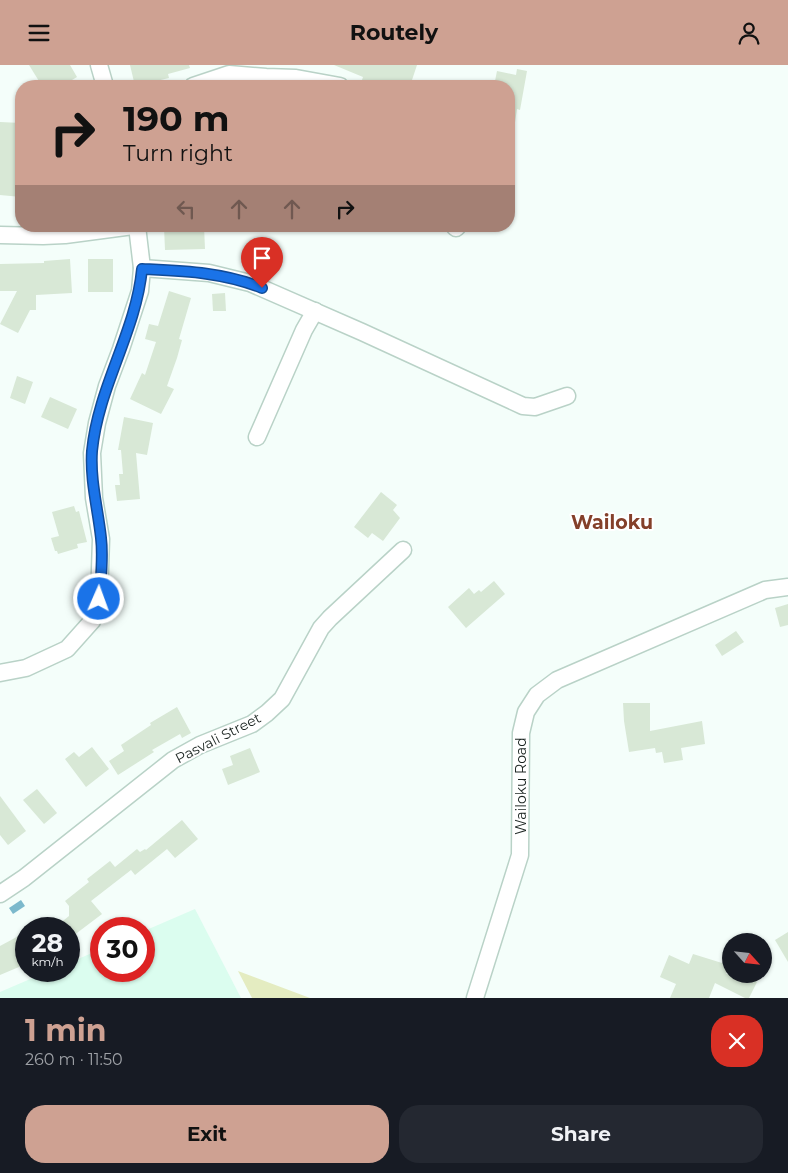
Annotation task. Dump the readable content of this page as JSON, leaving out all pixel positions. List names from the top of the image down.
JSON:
{
  "streets": {
    "street": ["Pasvali Street", "Wailoku Road"]
  },
  "districts": ["Wailoku"],
  "north": "bottom right",
  "page": {
    "header": "Routely",
    "turn": ["190 m", "Turn right"],
    "speed": "28 km/h",
    "limit": "30",
    "heading": ["1 min", "260 m · 11:50"],
    "buttons": ["Exit", "Share"]
  }
}
